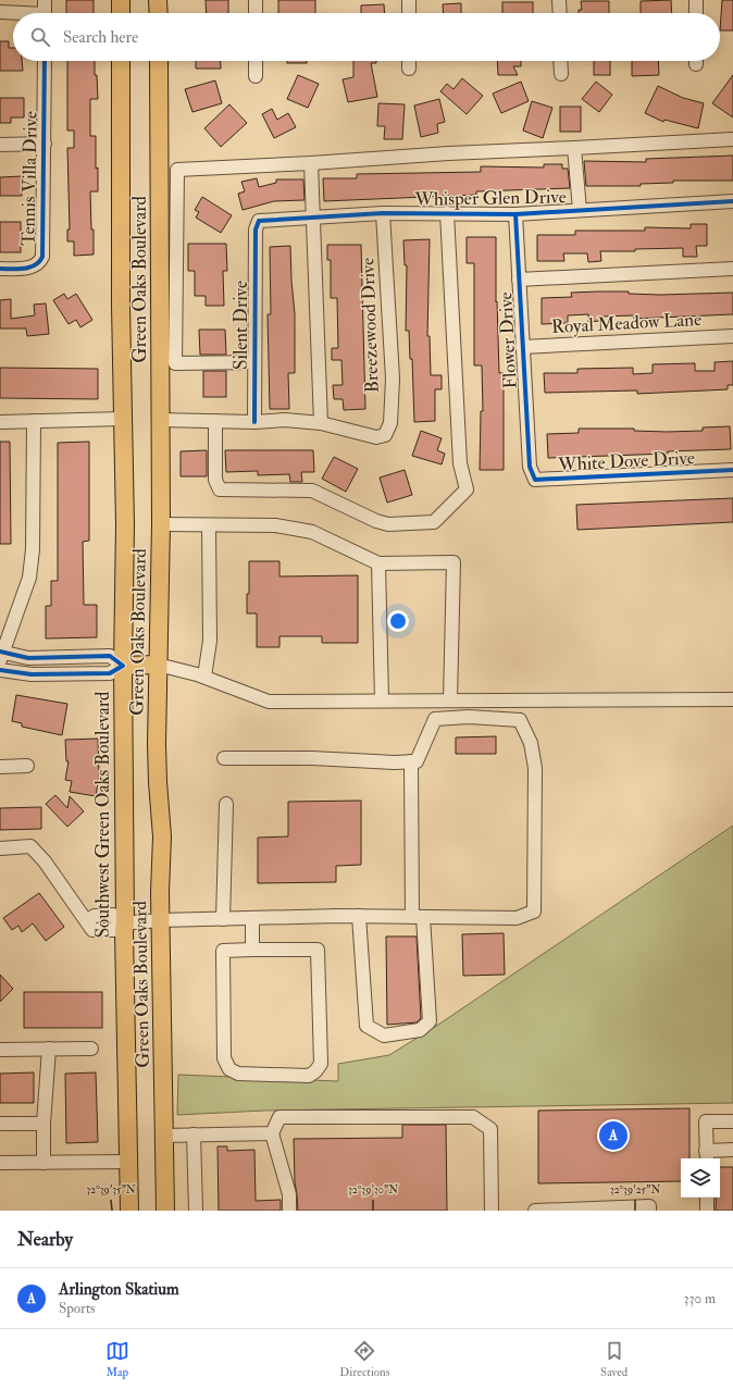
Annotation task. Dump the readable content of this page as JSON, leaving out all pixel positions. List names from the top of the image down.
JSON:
{
  "streets": {
    "main road": ["Green Oaks Boulevard", "Southwest Green Oaks Boulevard"],
    "street": [
      "Tennis Villa Drive",
      "Whisper Glen Drive",
      "Royal Meadow Lane",
      "Silent Drive",
      "Breezewood Drive",
      "Flower Drive",
      "White Dove Drive"
    ]
  },
  "crossings": [
    ["Whisper Glen Drive", "Silent Drive"],
    ["Whisper Glen Drive", "Breezewood Drive"],
    ["Whisper Glen Drive", "Flower Drive"],
    ["Green Oaks Boulevard", "Southwest Green Oaks Boulevard"],
    ["Royal Meadow Lane", "Flower Drive"],
    ["Flower Drive", "White Dove Drive"]
  ],
  "page": {
    "search": "Search here",
    "pins": "A",
    "heading": "Nearby",
    "list": [
      {
        "mark": "A",
        "name": "Arlington Skatium",
        "note": "Sports",
        "value": "330 m"
      }
    ],
    "nav": ["Map", "Directions", "Saved"]
  },
  "coordinates": ["32°39'35\"N", "32°39'30\"N", "32°39'25\"N"]
}
